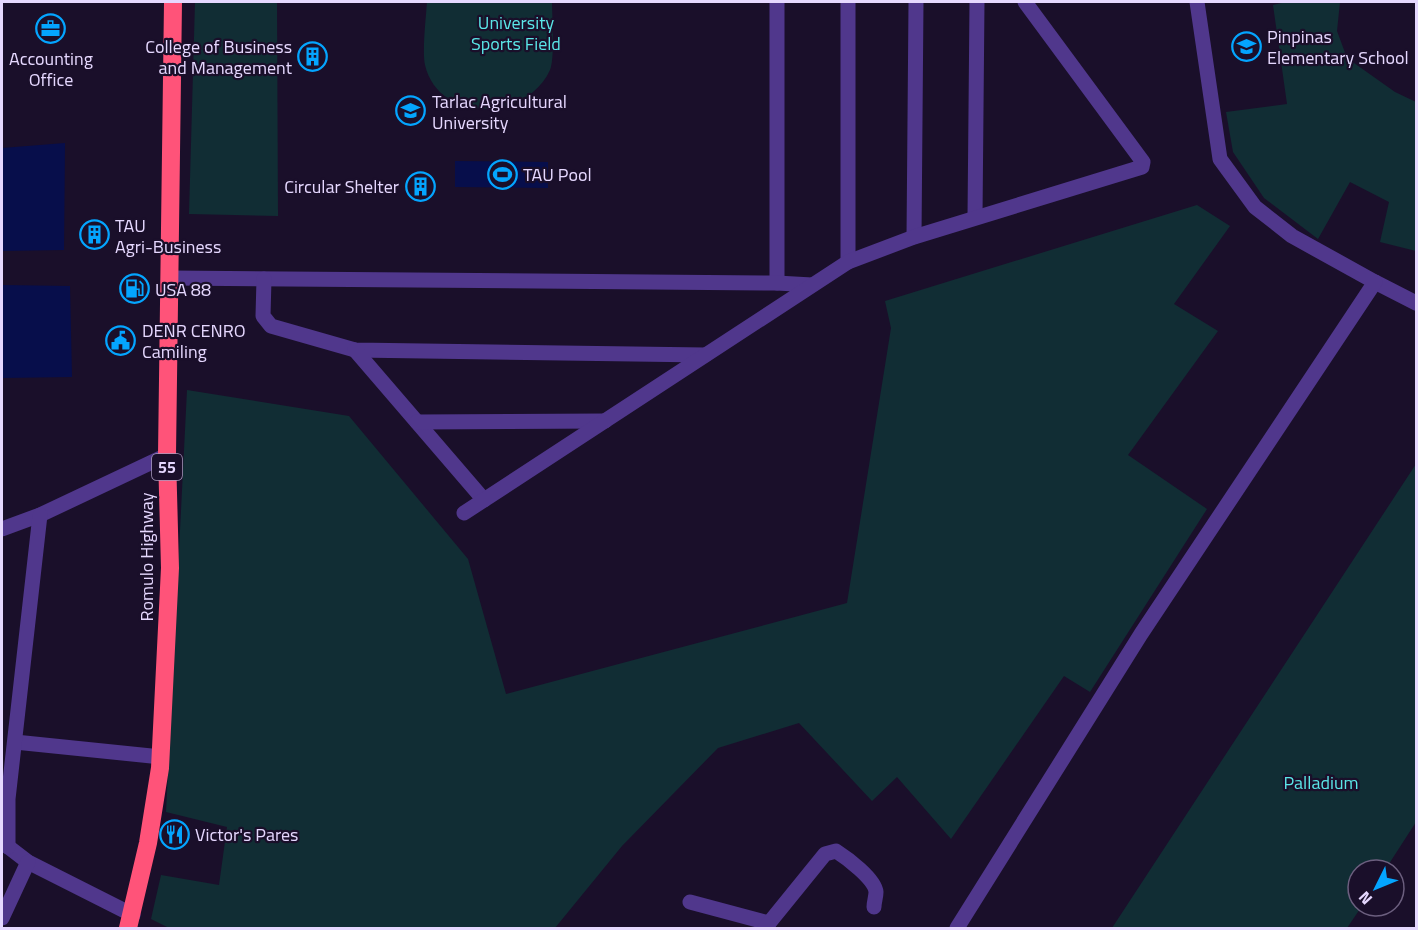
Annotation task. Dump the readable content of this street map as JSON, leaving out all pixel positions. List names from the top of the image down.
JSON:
{
  "streets": {
    "highway": ["55", "Romulo Highway"]
  },
  "parks": ["University Sports Field", "Palladium"],
  "places": {
    "office": ["Accounting Office"],
    "school or university": ["Pinpinas Elementary School", "Tarlac Agricultural University"],
    "building": ["College of Business and Management", "Circular Shelter", "TAU Agri-Business"],
    "sports": ["TAU Pool"],
    "fuel station": ["USA 88"],
    "public building": ["DENR CENRO Camiling"],
    "restaurant": ["Victor's Pares"]
  },
  "north": "bottom left"
}
